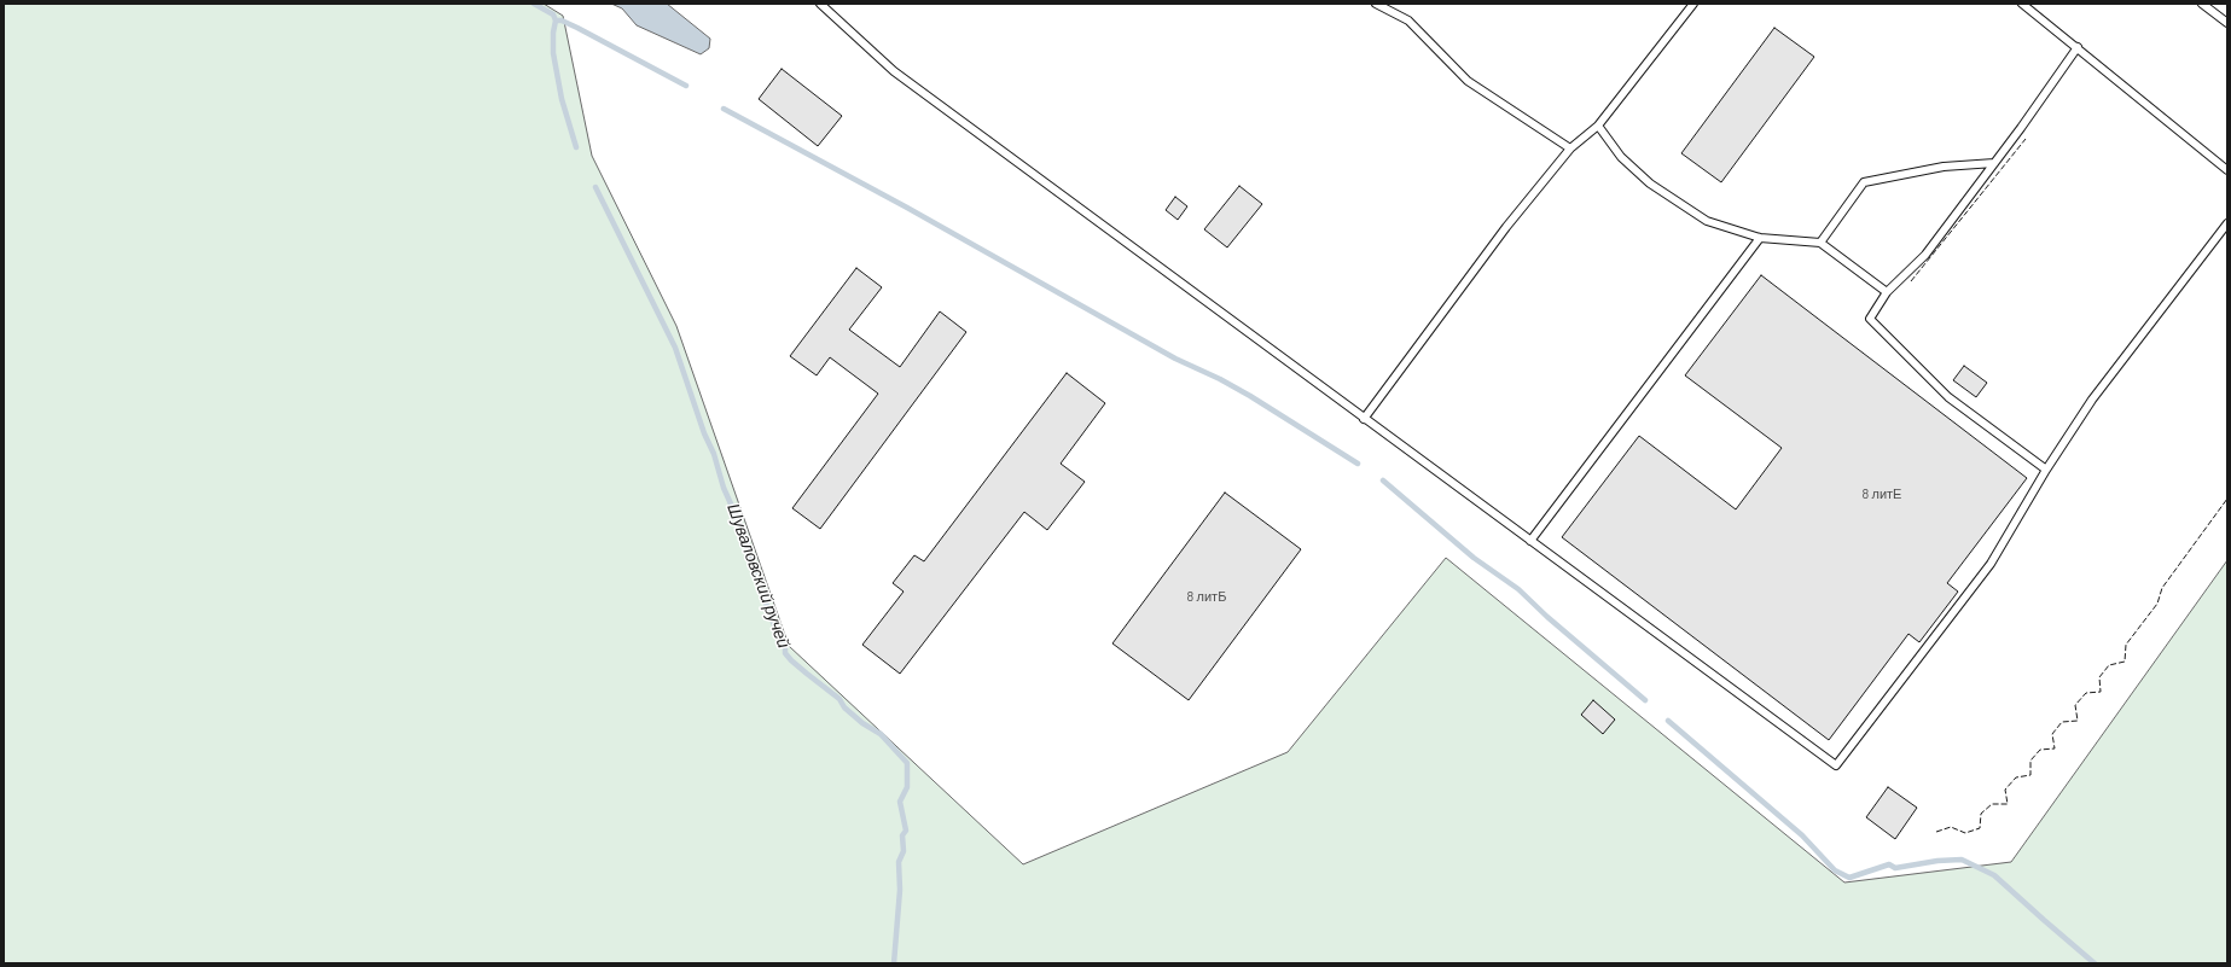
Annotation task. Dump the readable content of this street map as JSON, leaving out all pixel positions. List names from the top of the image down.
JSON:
{
  "water": ["Шуваловский ручей"],
  "house_numbers": ["8 литЕ", "8 литБ"]
}
